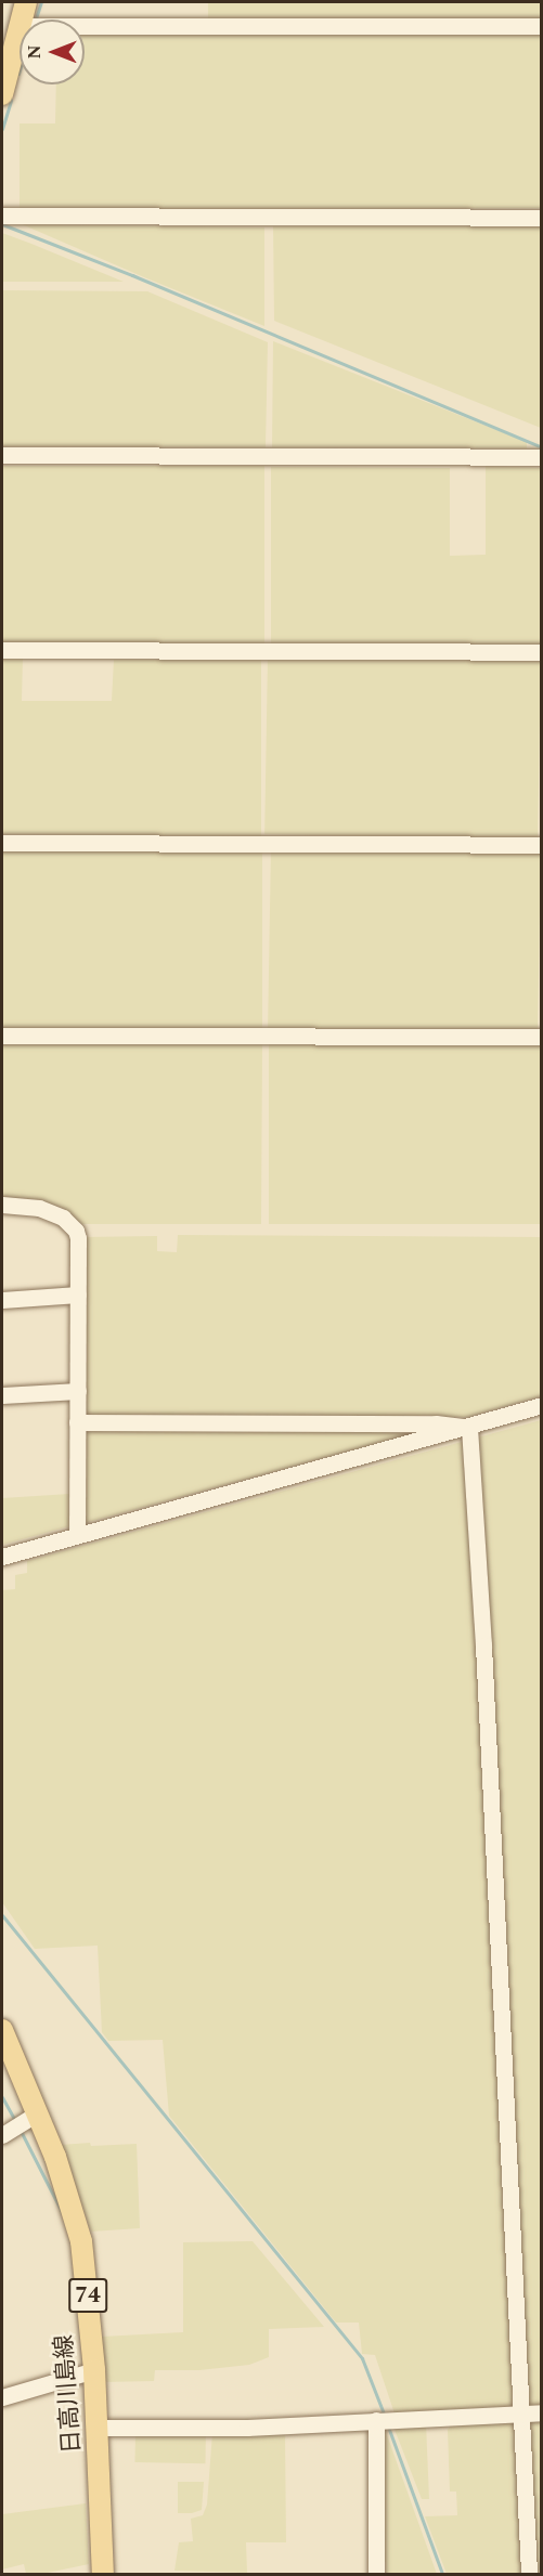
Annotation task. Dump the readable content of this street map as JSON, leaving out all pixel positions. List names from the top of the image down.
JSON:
{
  "streets": {
    "main road": ["74", "日高川島線"]
  },
  "north": "left"
}
